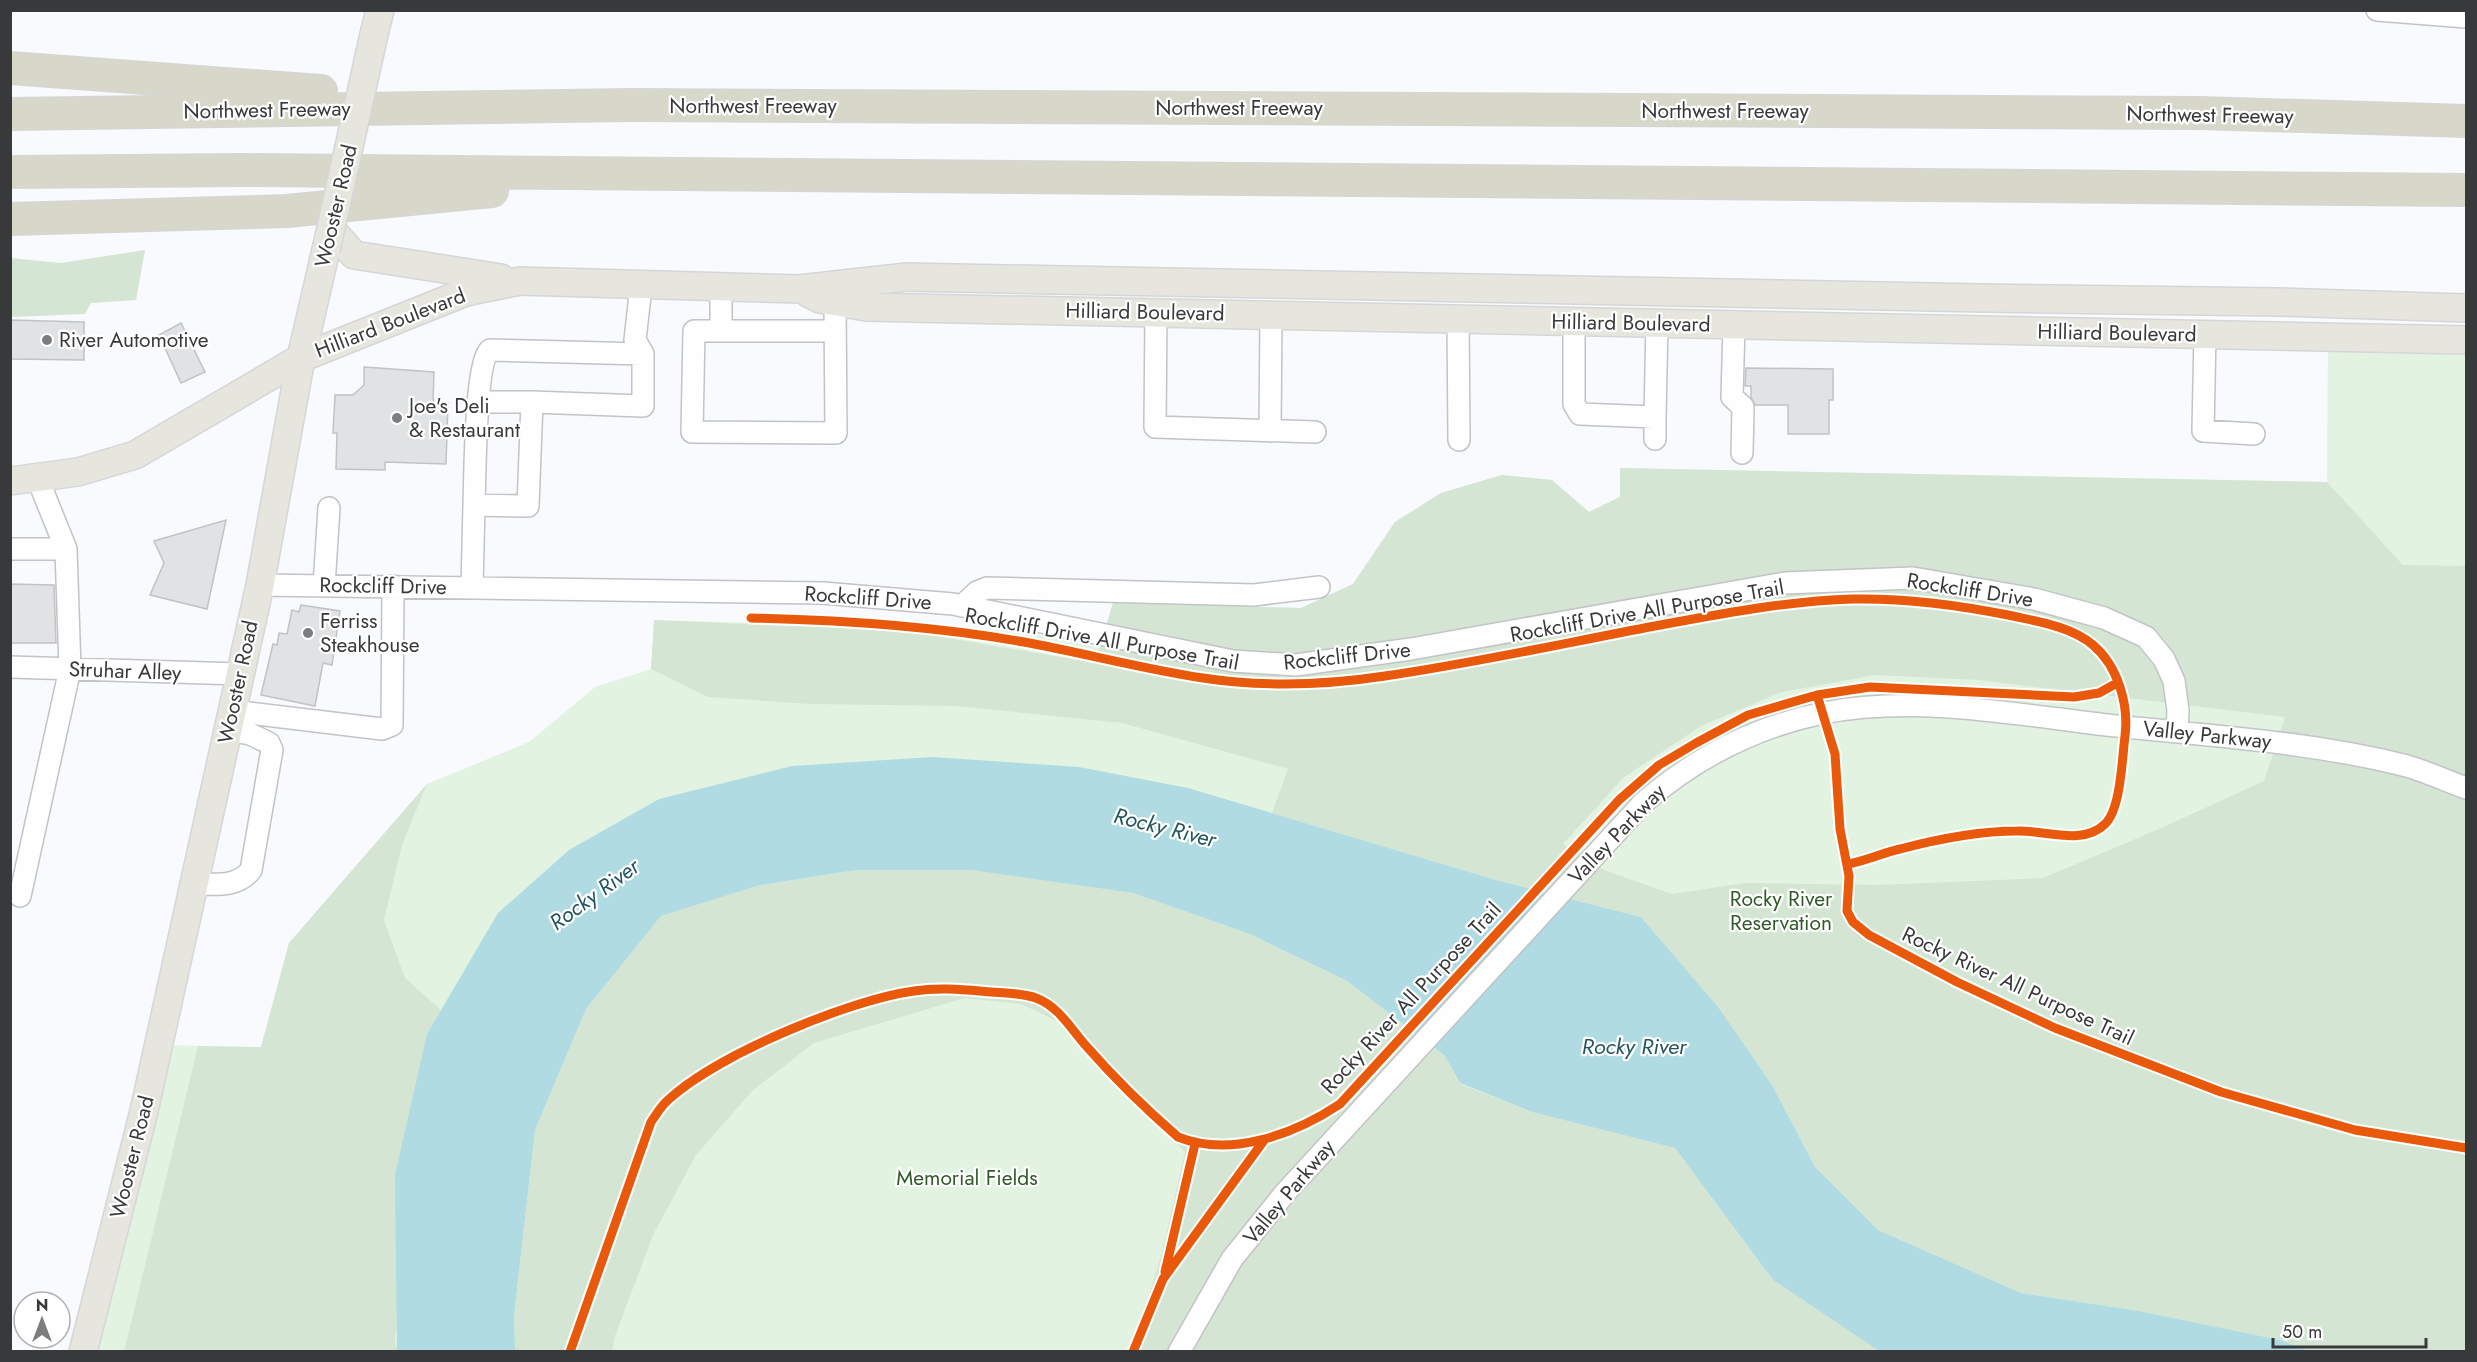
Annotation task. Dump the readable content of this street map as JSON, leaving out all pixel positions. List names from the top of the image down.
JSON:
{
  "streets": {
    "highway": ["Northwest Freeway"],
    "main road": ["Wooster Road", "Hilliard Boulevard"],
    "street": ["Rockcliff Drive", "Struhar Alley", "Valley Parkway"],
    "cycle path": ["Rockcliff Drive All Purpose Trail", "Rocky River All Purpose Trail"]
  },
  "crossings": [
    ["Wooster Road", "Hilliard Boulevard"],
    ["Wooster Road", "Rockcliff Drive"],
    ["Wooster Road", "Struhar Alley"],
    ["Rockcliff Drive", "Valley Parkway"]
  ],
  "water": ["Rocky River"],
  "parks": ["Rocky River Reservation", "Memorial Fields"],
  "places": ["River Automotive", "Joe's Deli & Restaurant", "Ferriss Steakhouse"],
  "scale_bar": "50 m",
  "north": "top"
}
